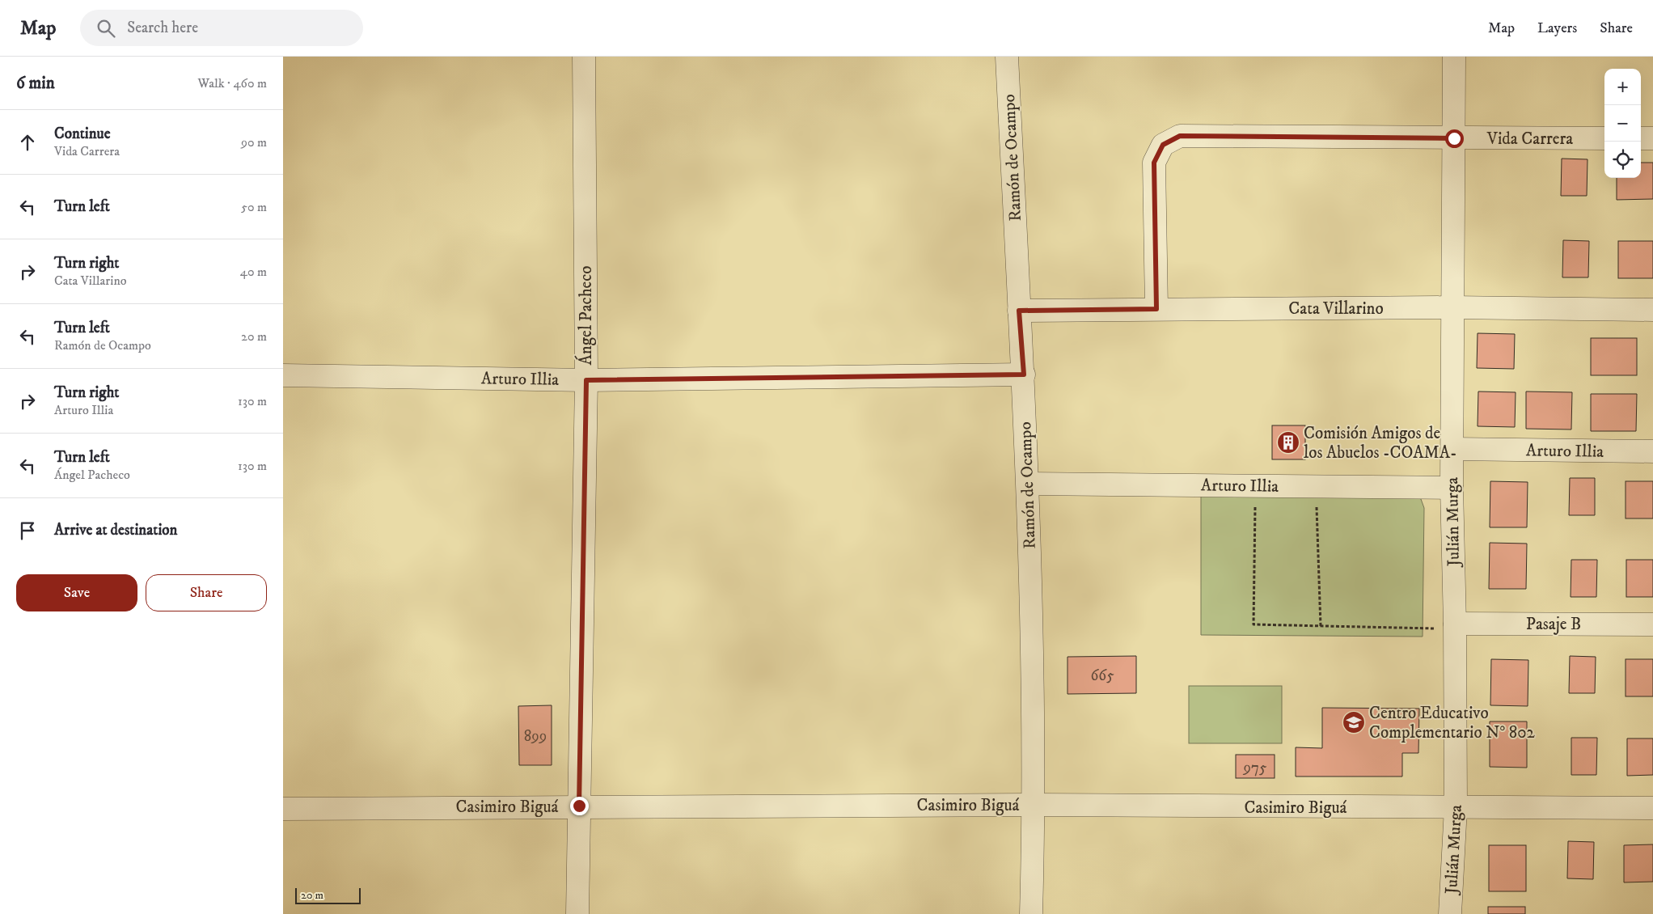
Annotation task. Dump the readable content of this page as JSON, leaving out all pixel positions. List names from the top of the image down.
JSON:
{
  "streets": {
    "street": [
      "Vida Carrera",
      "Ramón de Ocampo",
      "Cata Villarino",
      "Ángel Pacheco",
      "Arturo Illia",
      "Julián Murga",
      "Pasaje B",
      "Casimiro Biguá"
    ]
  },
  "crossings": [
    ["Vida Carrera", "Cata Villarino"],
    ["Vida Carrera", "Julián Murga"],
    ["Ramón de Ocampo", "Cata Villarino"],
    ["Ramón de Ocampo", "Arturo Illia"],
    ["Ramón de Ocampo", "Casimiro Biguá"],
    ["Cata Villarino", "Julián Murga"],
    ["Ángel Pacheco", "Arturo Illia"],
    ["Ángel Pacheco", "Casimiro Biguá"],
    ["Arturo Illia", "Julián Murga"],
    ["Julián Murga", "Pasaje B"],
    ["Julián Murga", "Casimiro Biguá"]
  ],
  "places": {
    "building": ["Comisión Amigos de los Abuelos -COAMA-"],
    "school or university": ["Centro Educativo Complementario N° 802"]
  },
  "house_numbers": ["665", "899", "975"],
  "scale_bar": "20 m",
  "page": {
    "header": "Map",
    "search": "Search here",
    "nav": ["Map", "Layers", "Share"],
    "heading": ["6 min", "Walk · 460 m"],
    "map_buttons": ["+", "−"],
    "list": [
      ["Continue", "Vida Carrera", "90 m"],
      ["Turn left", "50 m"],
      ["Turn right", "Cata Villarino", "40 m"],
      ["Turn left", "Ramón de Ocampo", "20 m"],
      ["Turn right", "Arturo Illia", "130 m"],
      ["Turn left", "Ángel Pacheco", "130 m"],
      "Arrive at destination"
    ],
    "buttons": ["Save", "Share"],
    "scale": "20 m"
  }
}
